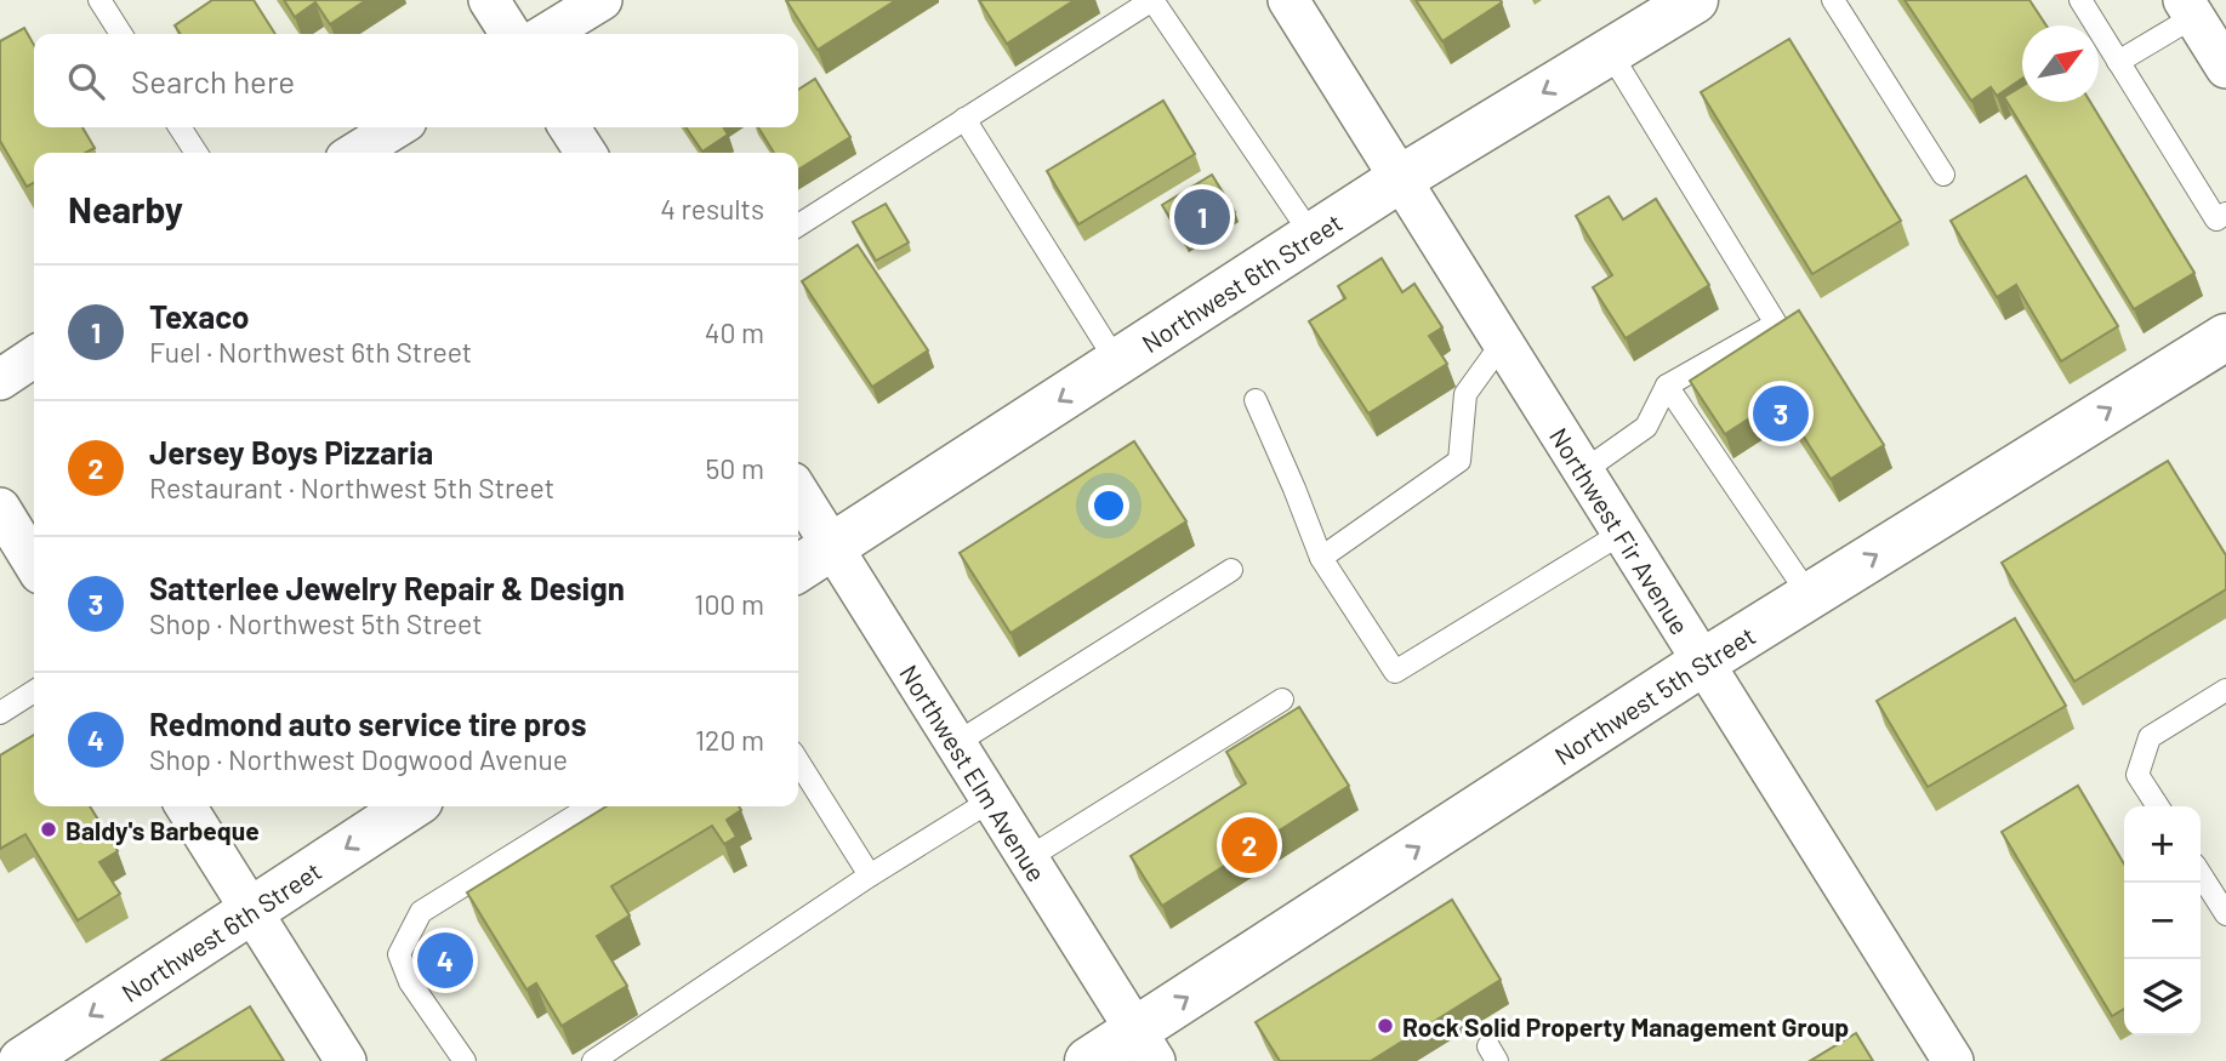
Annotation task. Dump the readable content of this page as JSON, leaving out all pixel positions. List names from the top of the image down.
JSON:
{
  "streets": {
    "main road": ["Northwest 6th Street", "Northwest 5th Street"],
    "street": ["Northwest Fir Avenue", "Northwest Elm Avenue"]
  },
  "crossings": [
    ["Northwest 6th Street", "Northwest Fir Avenue"],
    ["Northwest 6th Street", "Northwest Elm Avenue"],
    ["Northwest Fir Avenue", "Northwest 5th Street"],
    ["Northwest 5th Street", "Northwest Elm Avenue"]
  ],
  "one_way": ["Northwest 6th Street", "Northwest 5th Street"],
  "places": ["Baldy's Barbeque", "Rock Solid Property Management Group"],
  "north": "top right",
  "page": {
    "search": "Search here",
    "heading": ["Nearby", "4 results"],
    "pins": [
      "1",
      "3",
      "2",
      "4"
    ],
    "list": [
      {
        "mark": "1",
        "name": "Texaco",
        "note": "Fuel · Northwest 6th Street",
        "value": "40 m"
      },
      {
        "mark": "2",
        "name": "Jersey Boys Pizzaria",
        "note": "Restaurant · Northwest 5th Street",
        "value": "50 m"
      },
      {
        "mark": "3",
        "name": "Satterlee Jewelry Repair & Design",
        "note": "Shop · Northwest 5th Street",
        "value": "100 m"
      },
      {
        "mark": "4",
        "name": "Redmond auto service tire pros",
        "note": "Shop · Northwest Dogwood Avenue",
        "value": "120 m"
      }
    ],
    "map_buttons": ["+", "−"]
  }
}
